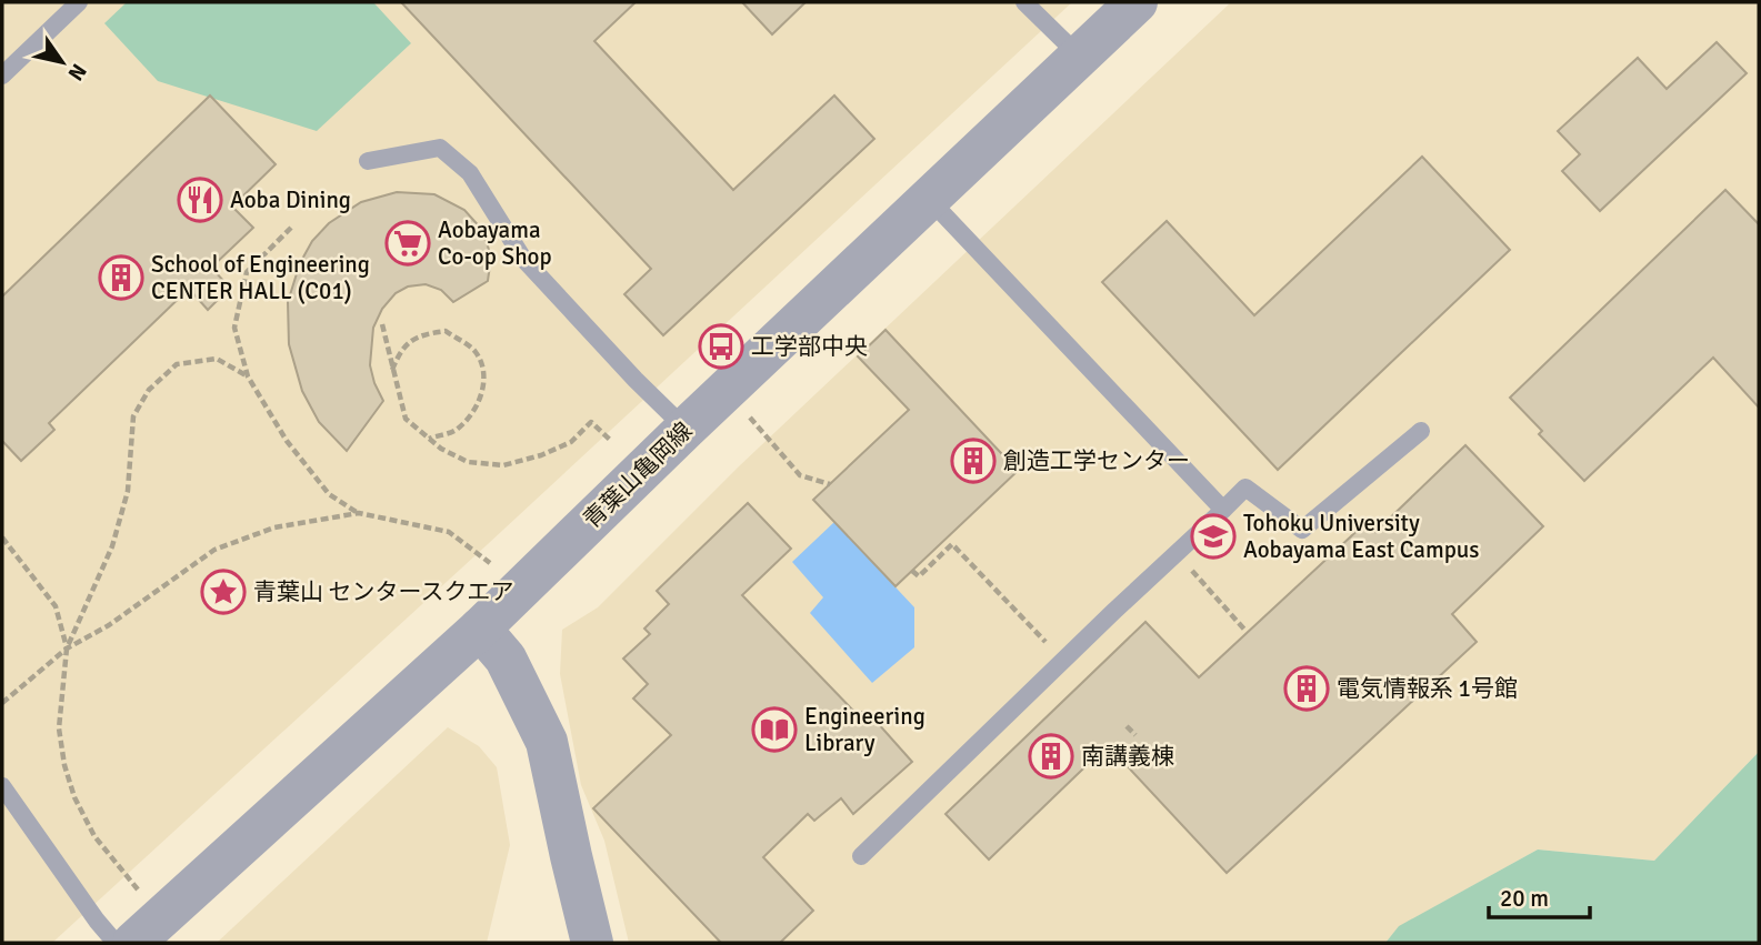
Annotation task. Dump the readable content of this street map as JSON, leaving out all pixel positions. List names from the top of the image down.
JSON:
{
  "streets": {
    "street": ["青葉山亀岡線"]
  },
  "places": {
    "restaurant": ["Aoba Dining"],
    "supermarket": ["Aobayama Co-op Shop"],
    "building": [
      "School of Engineering CENTER HALL (C01)",
      "創造工学センター",
      "電気情報系 1号館",
      "南講義棟"
    ],
    "bus stop": ["工学部中央"],
    "school or university": ["Tohoku University Aobayama East Campus"],
    "place": ["青葉山 センタースクエア"],
    "library": ["Engineering Library"]
  },
  "scale_bar": "20 m",
  "north": "bottom right"
}
